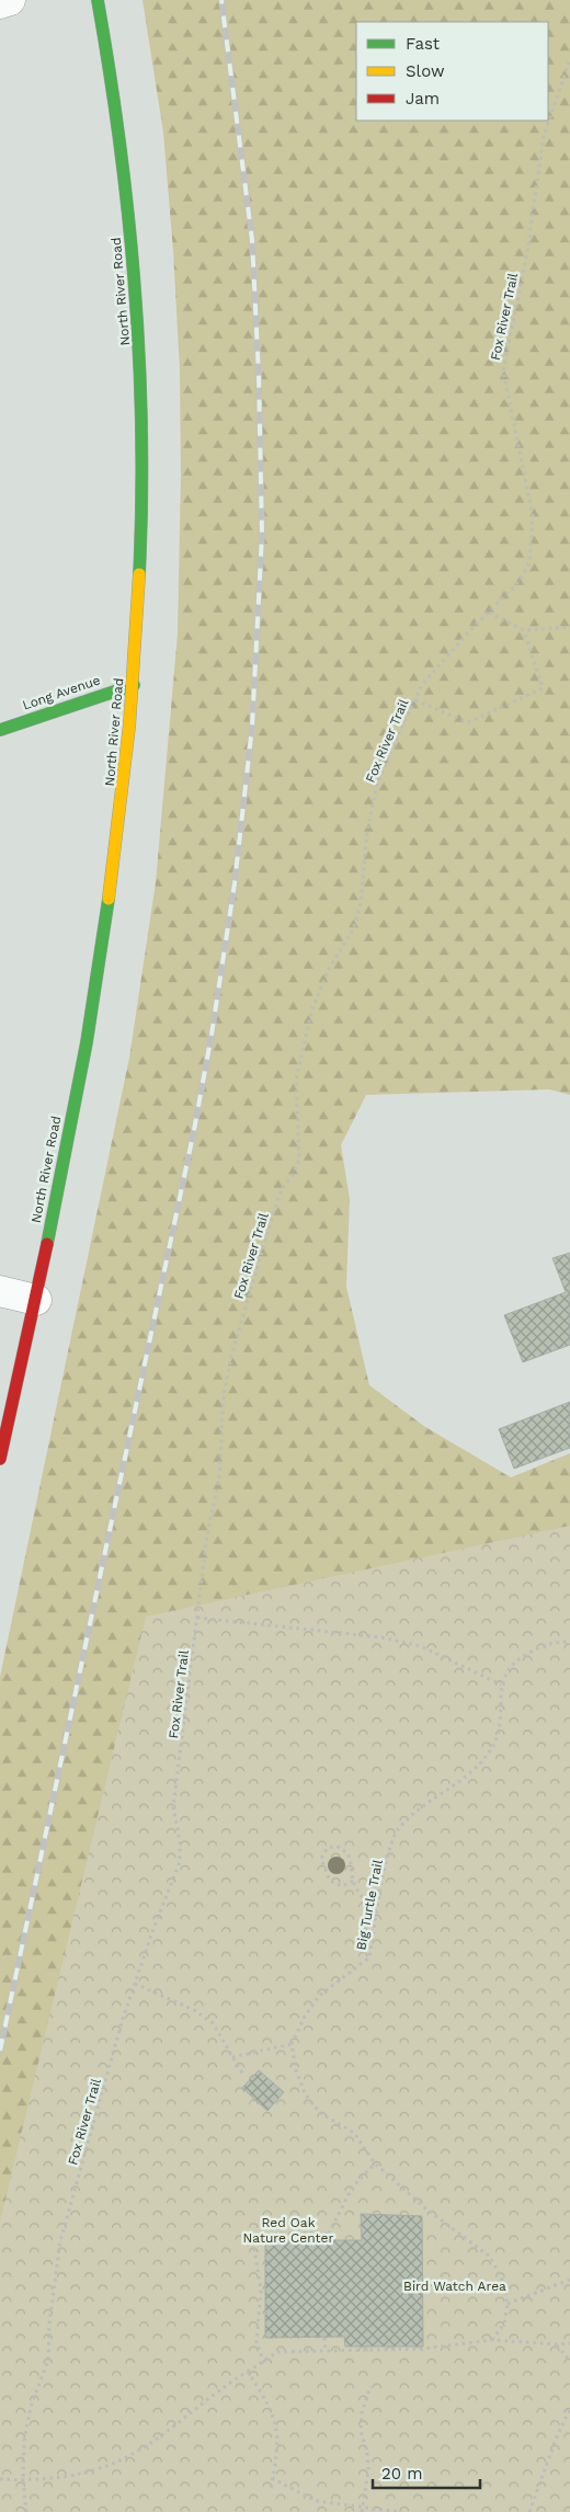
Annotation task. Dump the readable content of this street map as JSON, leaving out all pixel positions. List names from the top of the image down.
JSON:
{
  "streets": {
    "main road": ["North River Road", "Long Avenue"],
    "path": ["Fox River Trail", "Big Turtle Trail"]
  },
  "crossings": [
    ["North River Road", "Long Avenue"]
  ],
  "parks": ["Red Oak Nature Center", "Bird Watch Area"],
  "legend": ["Fast", "Slow", "Jam"],
  "scale_bar": "20 m"
}
